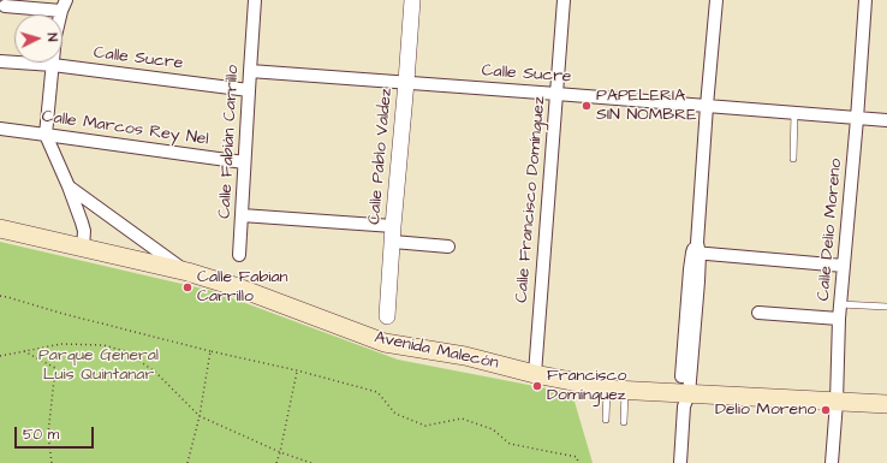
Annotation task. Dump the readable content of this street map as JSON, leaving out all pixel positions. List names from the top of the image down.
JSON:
{
  "streets": {
    "main road": ["Avenida Malecón"],
    "street": [
      "Calle Sucre",
      "Calle Marcos Rey Nel",
      "Calle Fabián Carrillo",
      "Calle Pablo Valdez",
      "Calle Francisco Domínguez",
      "Calle Delio Moreno"
    ]
  },
  "crossings": [
    ["Calle Sucre", "Calle Fabián Carrillo"],
    ["Calle Sucre", "Calle Pablo Valdez"],
    ["Calle Sucre", "Calle Francisco Domínguez"],
    ["Calle Sucre", "Calle Delio Moreno"],
    ["Calle Marcos Rey Nel", "Calle Fabián Carrillo"],
    ["Calle Francisco Domínguez", "Avenida Malecón"],
    ["Calle Delio Moreno", "Avenida Malecón"]
  ],
  "parks": ["Parque General Luis Quintanar"],
  "places": [
    "PAPELERIA SIN NOMBRE",
    "Calle Fabian Carrillo",
    "Francisco Domínguez",
    "Delio Moreno"
  ],
  "scale_bar": "50 m",
  "north": "right"
}
